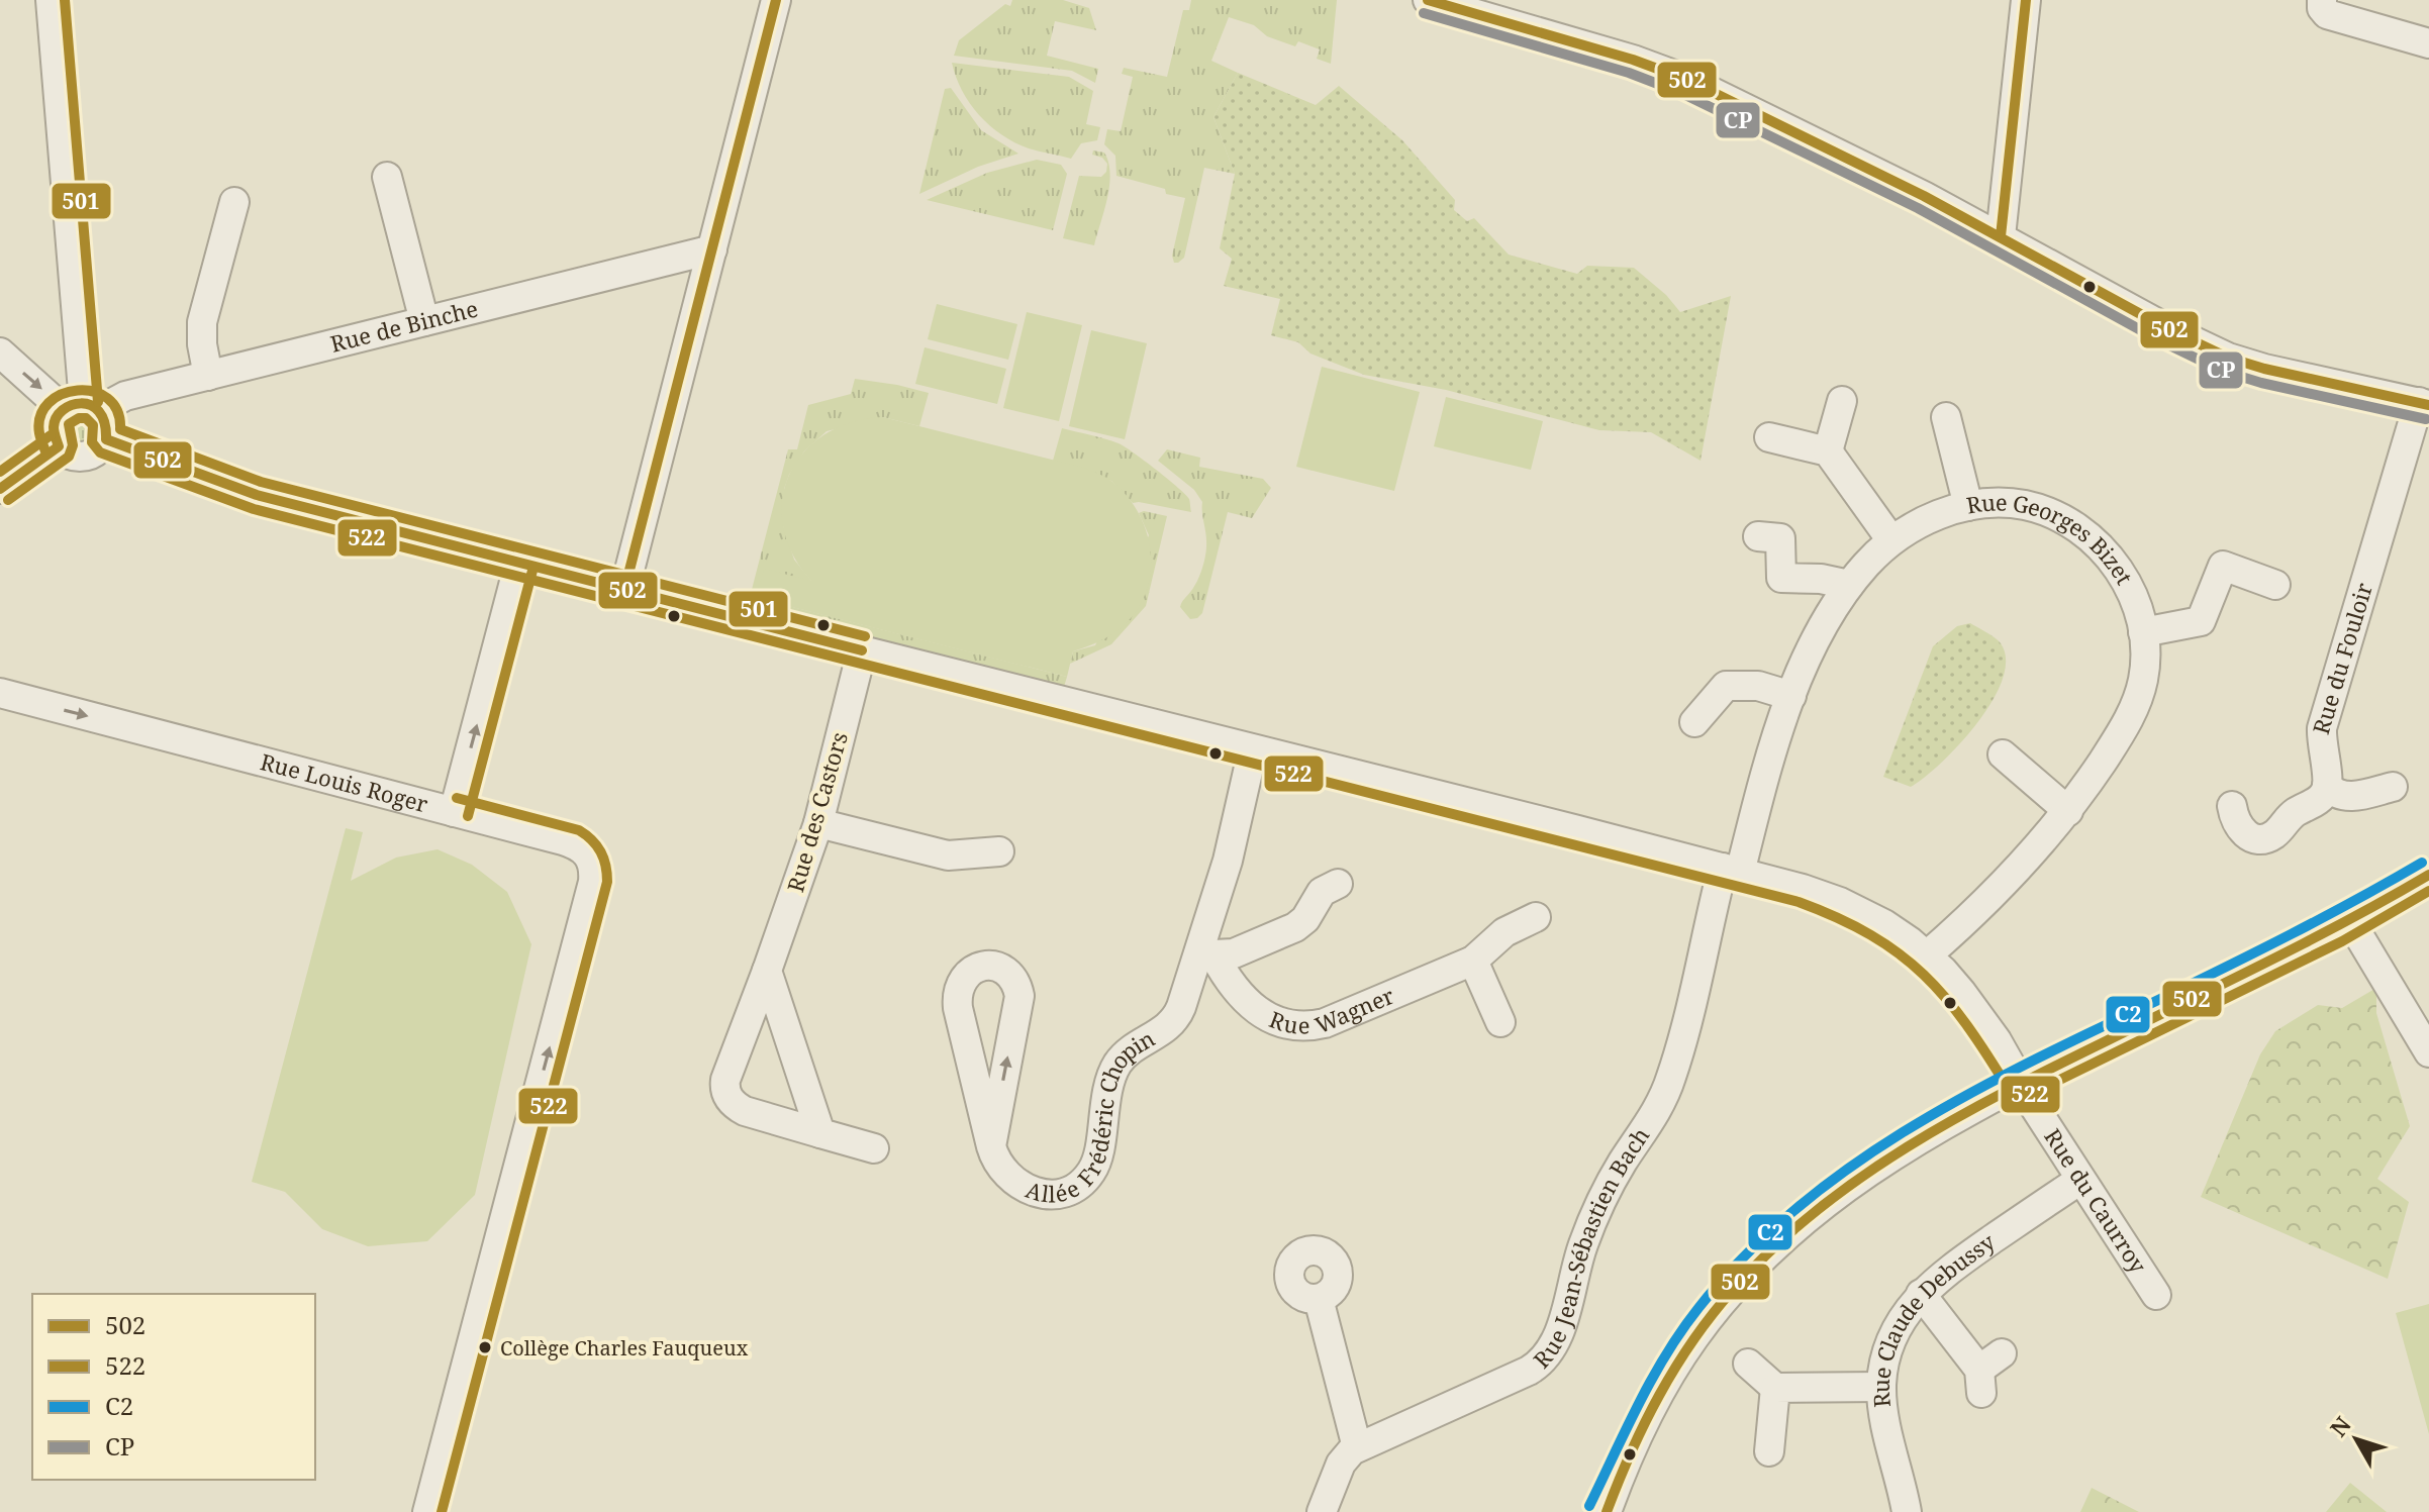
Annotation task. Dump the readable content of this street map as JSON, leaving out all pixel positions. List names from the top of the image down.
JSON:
{
  "streets": {
    "street": [
      "Rue de Binche",
      "Rue Georges Bizet",
      "Rue du Fouloir",
      "Rue Louis Roger",
      "Rue des Castors",
      "Rue Wagner",
      "Allée Frédéric Chopin",
      "Rue du Caurroy",
      "Rue Jean-Sébastien Bach",
      "Rue Claude Debussy"
    ]
  },
  "crossings": [
    ["Rue de Binche", "Rue du Caurroy"],
    ["Rue Georges Bizet", "Rue du Caurroy"],
    ["Rue Georges Bizet", "Rue Jean-Sébastien Bach"],
    ["Rue des Castors", "Rue du Caurroy"],
    ["Rue Wagner", "Allée Frédéric Chopin"],
    ["Rue du Caurroy", "Rue Jean-Sébastien Bach"],
    ["Rue du Caurroy", "Rue Claude Debussy"]
  ],
  "places": ["Collège Charles Fauqueux"],
  "lines": [
    "transit line 502",
    "transit line 501",
    "transit line CP",
    "transit line 522",
    "transit line C2"
  ],
  "legend": [
    "502",
    "522",
    "C2",
    "CP"
  ],
  "north": "top left"
}
